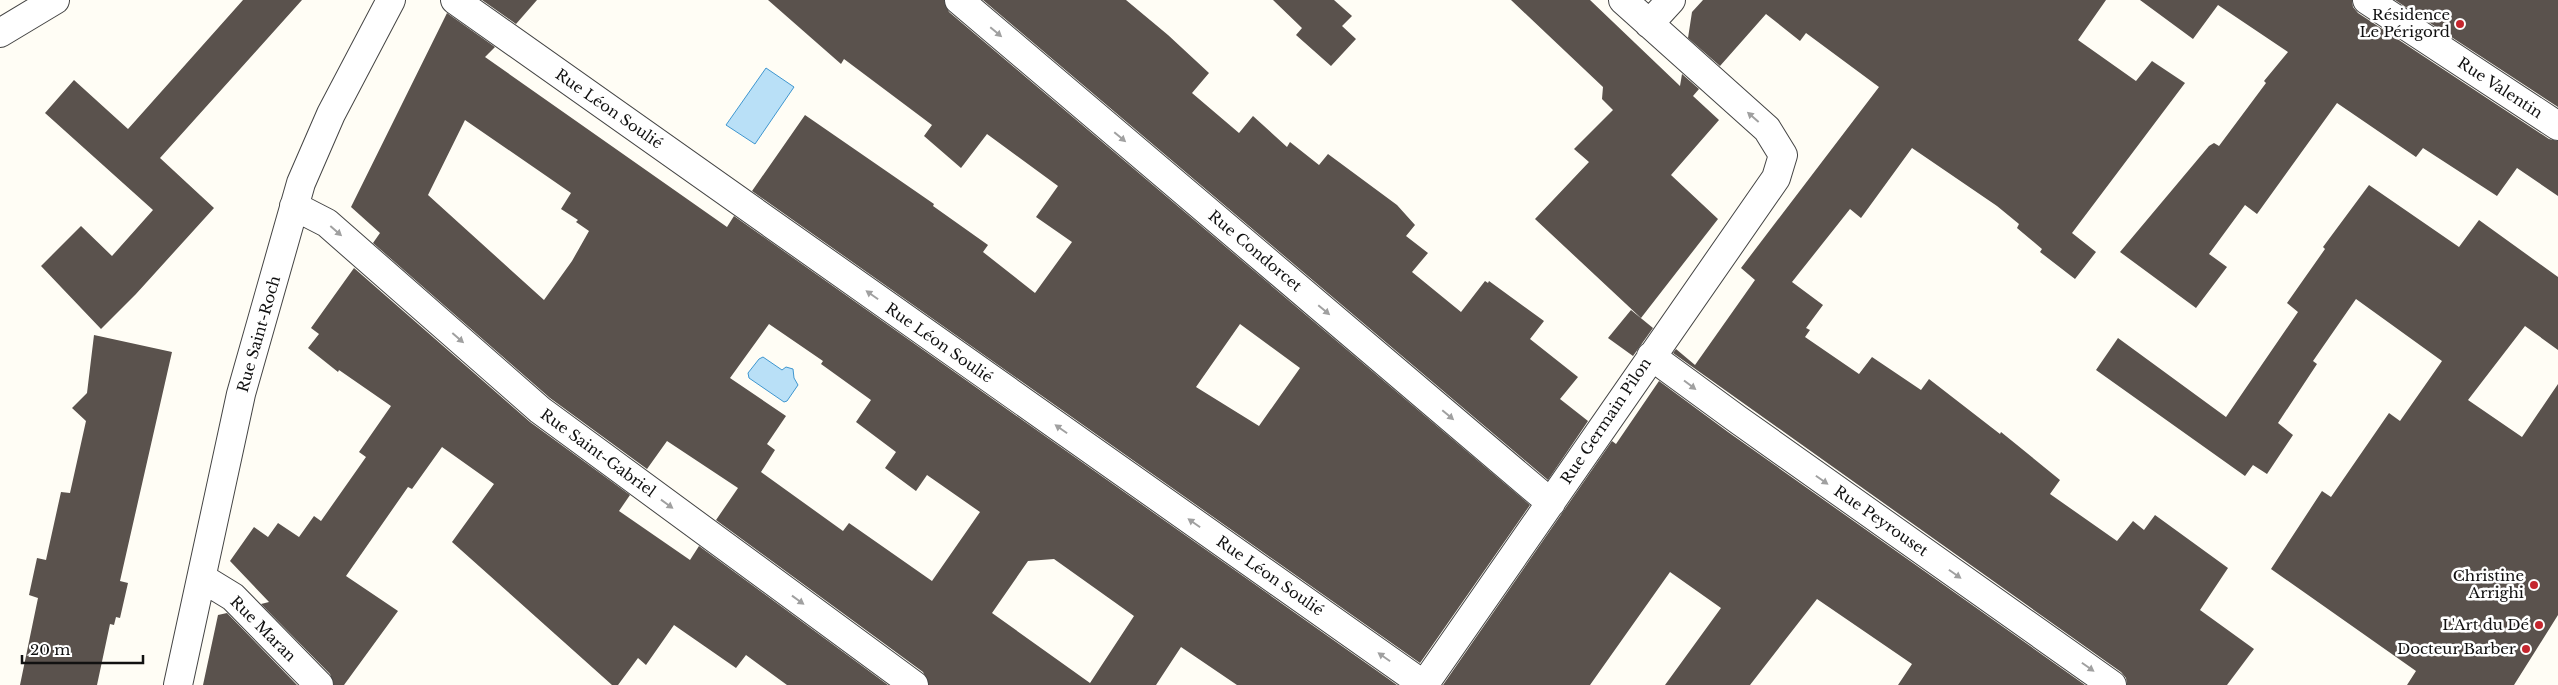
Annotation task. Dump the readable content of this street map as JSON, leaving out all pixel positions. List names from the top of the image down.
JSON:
{
  "streets": {
    "street": [
      "Rue Valentin",
      "Rue Léon Soulié",
      "Rue Condorcet",
      "Rue Saint-Roch",
      "Rue Germain Pilon",
      "Rue Saint-Gabriel",
      "Rue Peyrouset",
      "Rue Maran"
    ]
  },
  "crossings": [
    ["Rue Léon Soulié", "Rue Germain Pilon"],
    ["Rue Condorcet", "Rue Germain Pilon"],
    ["Rue Saint-Roch", "Rue Saint-Gabriel"],
    ["Rue Saint-Roch", "Rue Maran"],
    ["Rue Germain Pilon", "Rue Peyrouset"]
  ],
  "one_way": [
    "Rue Léon Soulié",
    "Rue Condorcet",
    "Rue Saint-Gabriel",
    "Rue Peyrouset"
  ],
  "places": [
    "Résidence Le Périgord",
    "Christine Arrighi",
    "L'Art du Dé",
    "Docteur Barber"
  ],
  "scale_bar": "20 m"
}
